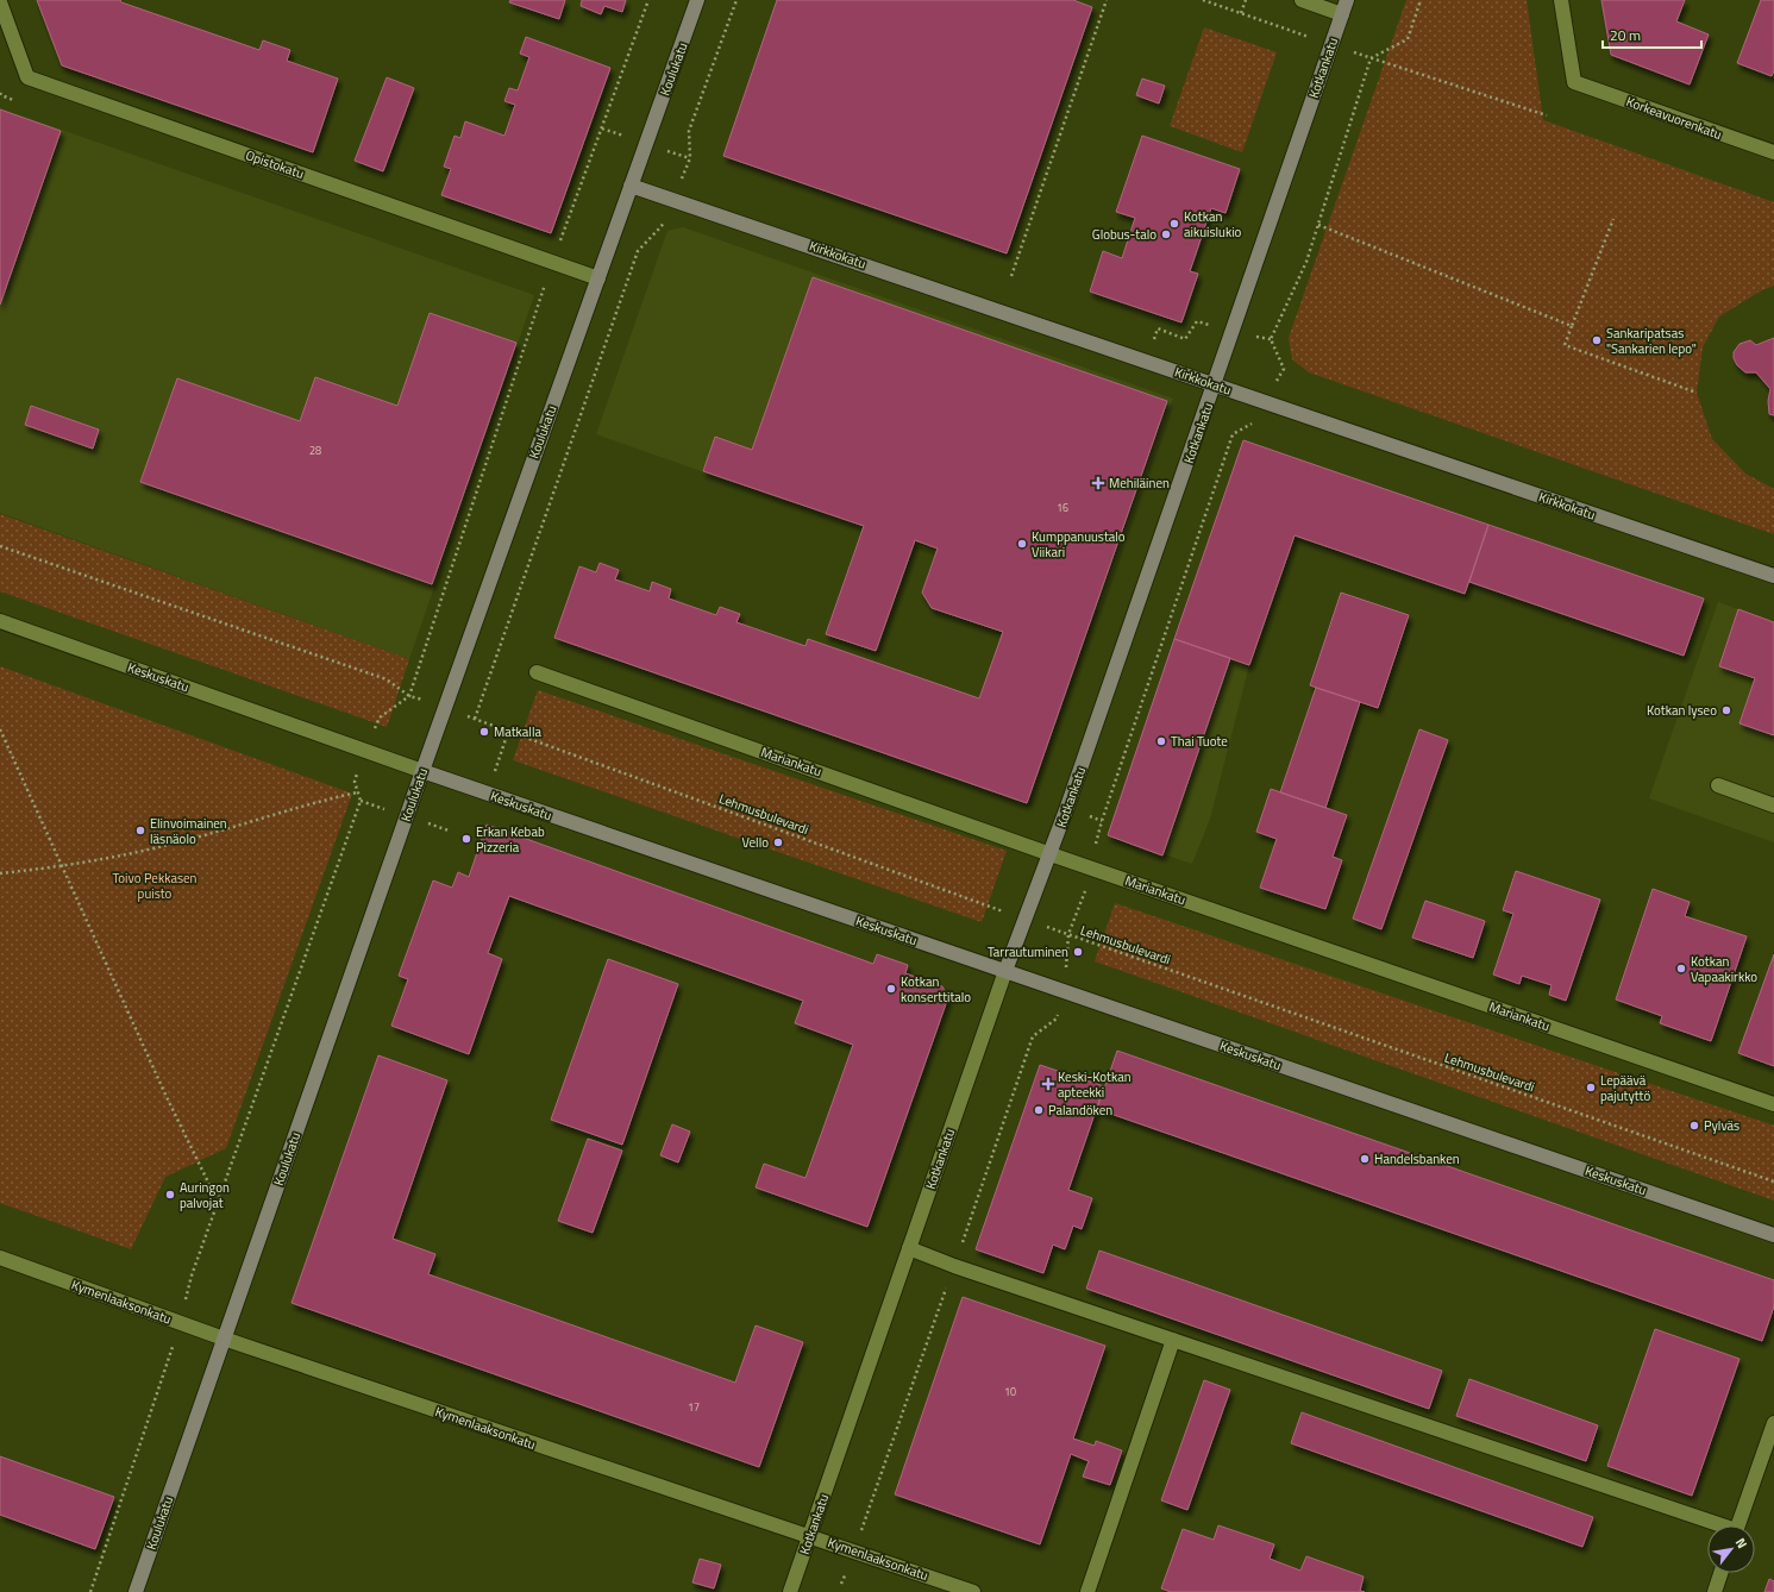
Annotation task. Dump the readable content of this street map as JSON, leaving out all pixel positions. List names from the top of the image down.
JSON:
{
  "streets": {
    "main road": [
      "Kotkankatu",
      "Koulukatu",
      "Kirkkokatu",
      "Keskuskatu"
    ],
    "street": [
      "Korkeavuorenkatu",
      "Opistokatu",
      "Mariankatu",
      "Kymenlaaksonkatu"
    ],
    "path": ["Lehmusbulevardi"]
  },
  "crossings": [
    ["Kotkankatu", "Kirkkokatu"],
    ["Kotkankatu", "Keskuskatu"],
    ["Kotkankatu", "Mariankatu"],
    ["Kotkankatu", "Lehmusbulevardi"],
    ["Kotkankatu", "Kymenlaaksonkatu"],
    ["Koulukatu", "Opistokatu"],
    ["Koulukatu", "Kirkkokatu"],
    ["Koulukatu", "Keskuskatu"],
    ["Koulukatu", "Kymenlaaksonkatu"],
    ["Kirkkokatu", "Lehmusbulevardi"]
  ],
  "parks": ["Toivo Pekkasen puisto"],
  "places": {
    "other": [
      "Kotkan aikuislukio",
      "Globus-talo",
      "Sankaripatsas \"Sankarien lepo\"",
      "Kumppanuustalo Viikari",
      "Kotkan lyseo",
      "Matkalla",
      "Thai Tuote",
      "Elinvoimainen läsnäolo",
      "Erkan Kebab Pizzeria",
      "Vello",
      "Tarrautuminen",
      "Kotkan Vapaakirkko",
      "Kotkan konserttitalo",
      "Lepäävä pajutyttö",
      "Palandöken",
      "Pylväs",
      "Handelsbanken",
      "Auringon palvojat"
    ],
    "health": ["Mehiläinen", "Keski-Kotkan apteekki"]
  },
  "house_numbers": [
    "28",
    "16",
    "10",
    "17"
  ],
  "scale_bar": "20 m",
  "north": "top right"
}
